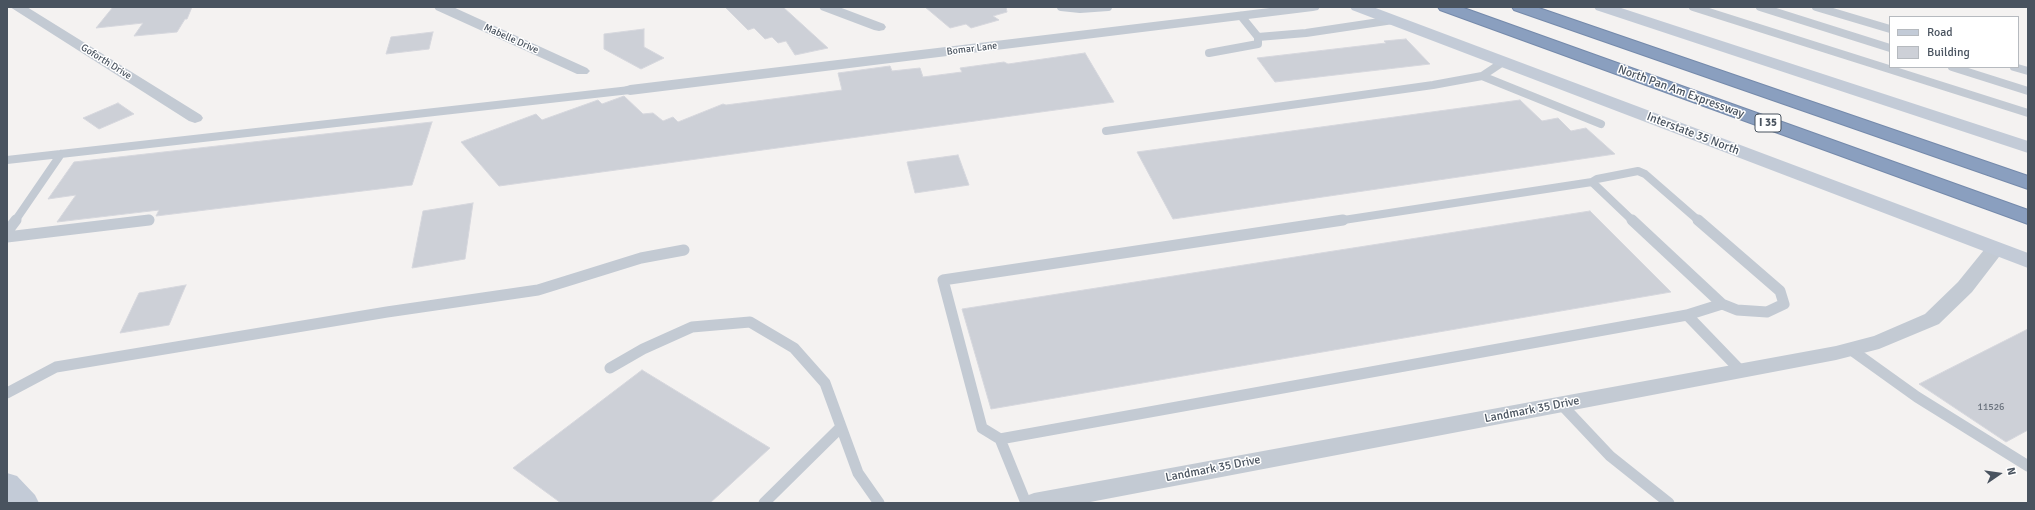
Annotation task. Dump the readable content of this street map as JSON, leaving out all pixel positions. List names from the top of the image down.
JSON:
{
  "streets": {
    "highway": ["North Pan Am Expressway", "I 35"],
    "main road": ["Interstate 35 North"],
    "street": [
      "Mabelle Drive",
      "Bomar Lane",
      "Goforth Drive",
      "Landmark 35 Drive"
    ]
  },
  "crossings": [
    ["Interstate 35 North", "Landmark 35 Drive"]
  ],
  "house_numbers": ["11526"],
  "legend": ["Road", "Building"],
  "north": "right"
}
